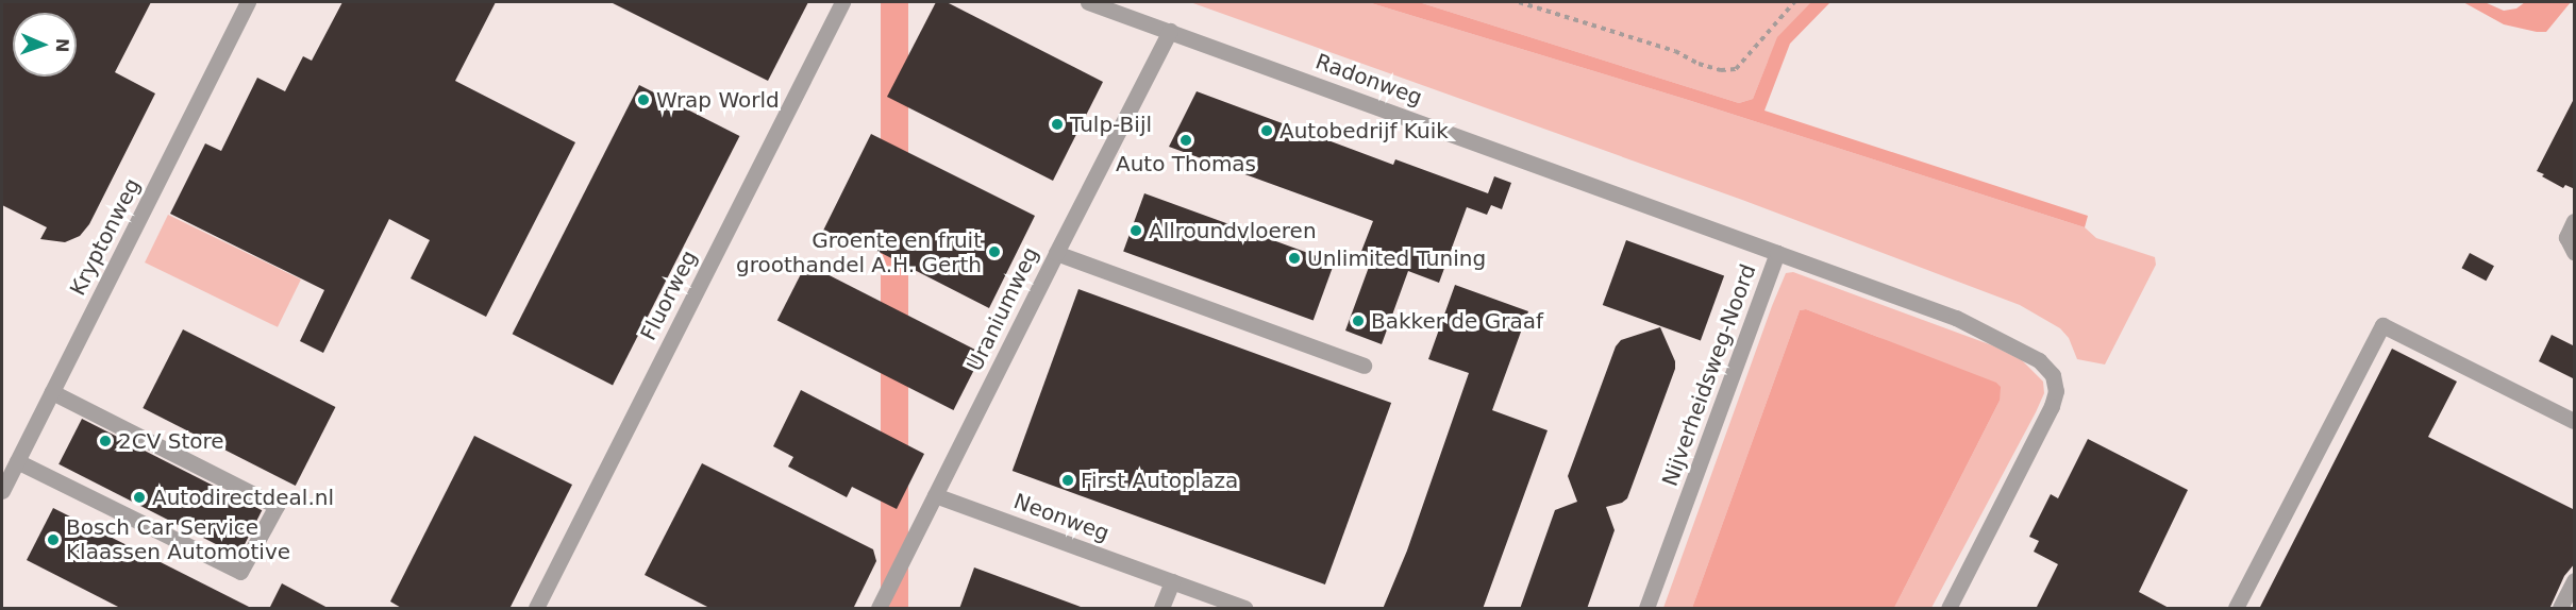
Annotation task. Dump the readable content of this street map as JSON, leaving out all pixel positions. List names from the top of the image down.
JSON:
{
  "streets": {
    "street": [
      "Radonweg",
      "Kryptonweg",
      "Fluorweg",
      "Uraniumweg",
      "Nijverheidsweg-Noord",
      "Neonweg"
    ]
  },
  "crossings": [
    ["Radonweg", "Uraniumweg"],
    ["Radonweg", "Nijverheidsweg-Noord"],
    ["Uraniumweg", "Neonweg"]
  ],
  "places": [
    "Wrap World",
    "Tulp-Bijl",
    "Autobedrijf Kuik",
    "Auto Thomas",
    "Allroundvloeren",
    "Groente en fruit groothandel A.H. Gerth",
    "Unlimited Tuning",
    "Bakker de Graaf",
    "2CV Store",
    "First Autoplaza",
    "Autodirectdeal.nl",
    "Bosch Car Service Klaassen Automotive"
  ],
  "north": "right"
}
